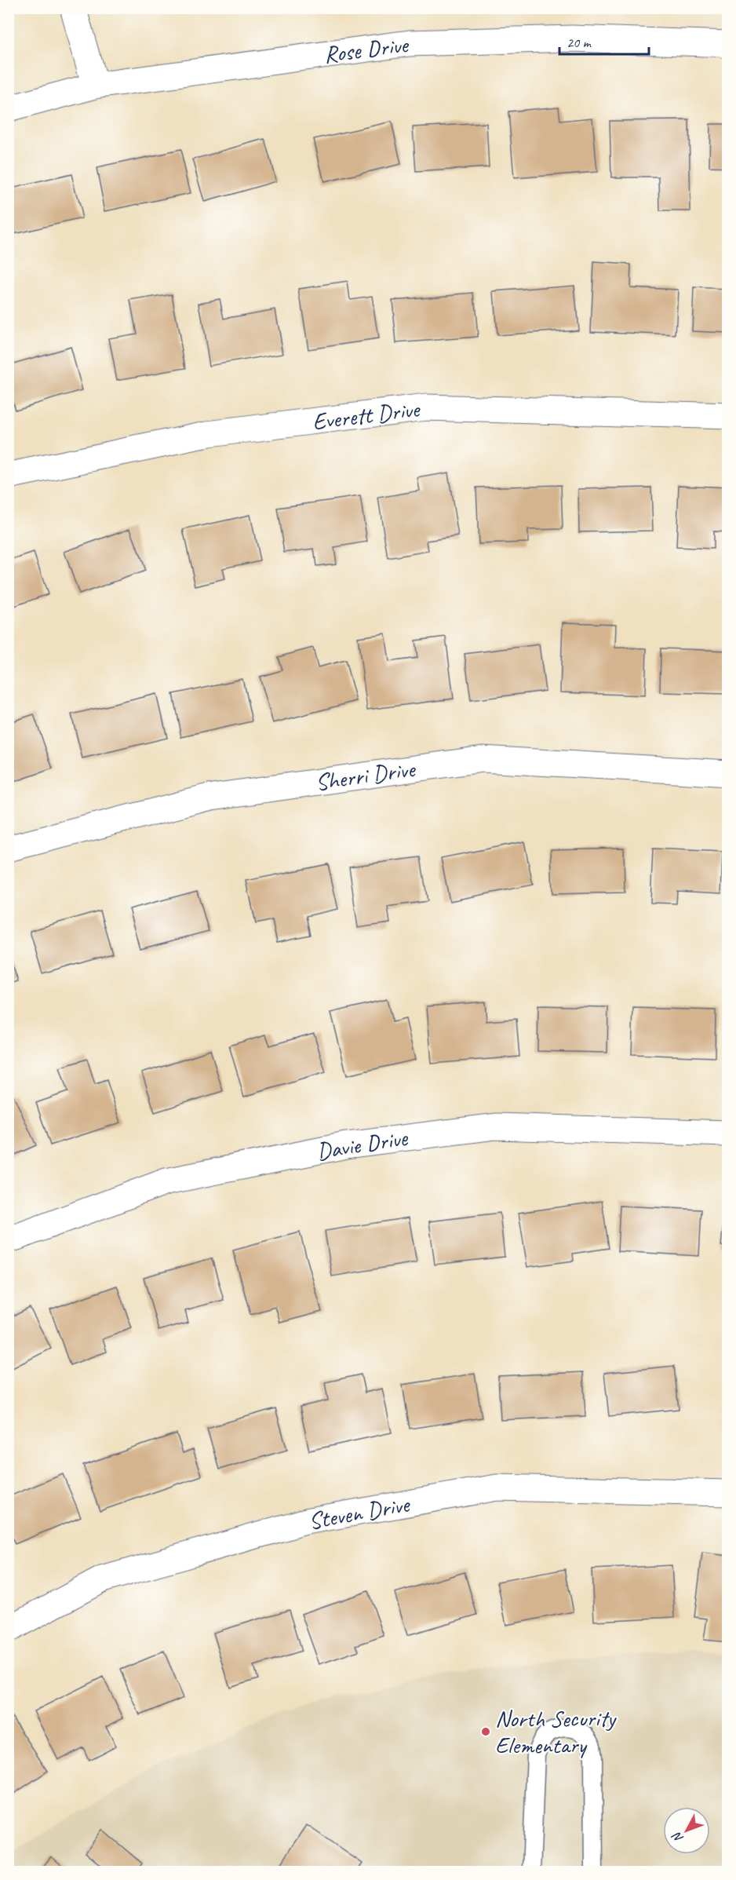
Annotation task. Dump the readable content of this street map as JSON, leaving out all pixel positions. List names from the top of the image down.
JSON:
{
  "streets": {
    "street": [
      "Rose Drive",
      "Everett Drive",
      "Sherri Drive",
      "Davie Drive",
      "Steven Drive"
    ]
  },
  "places": ["North Security Elementary"],
  "scale_bar": "20 m",
  "north": "bottom left"
}
